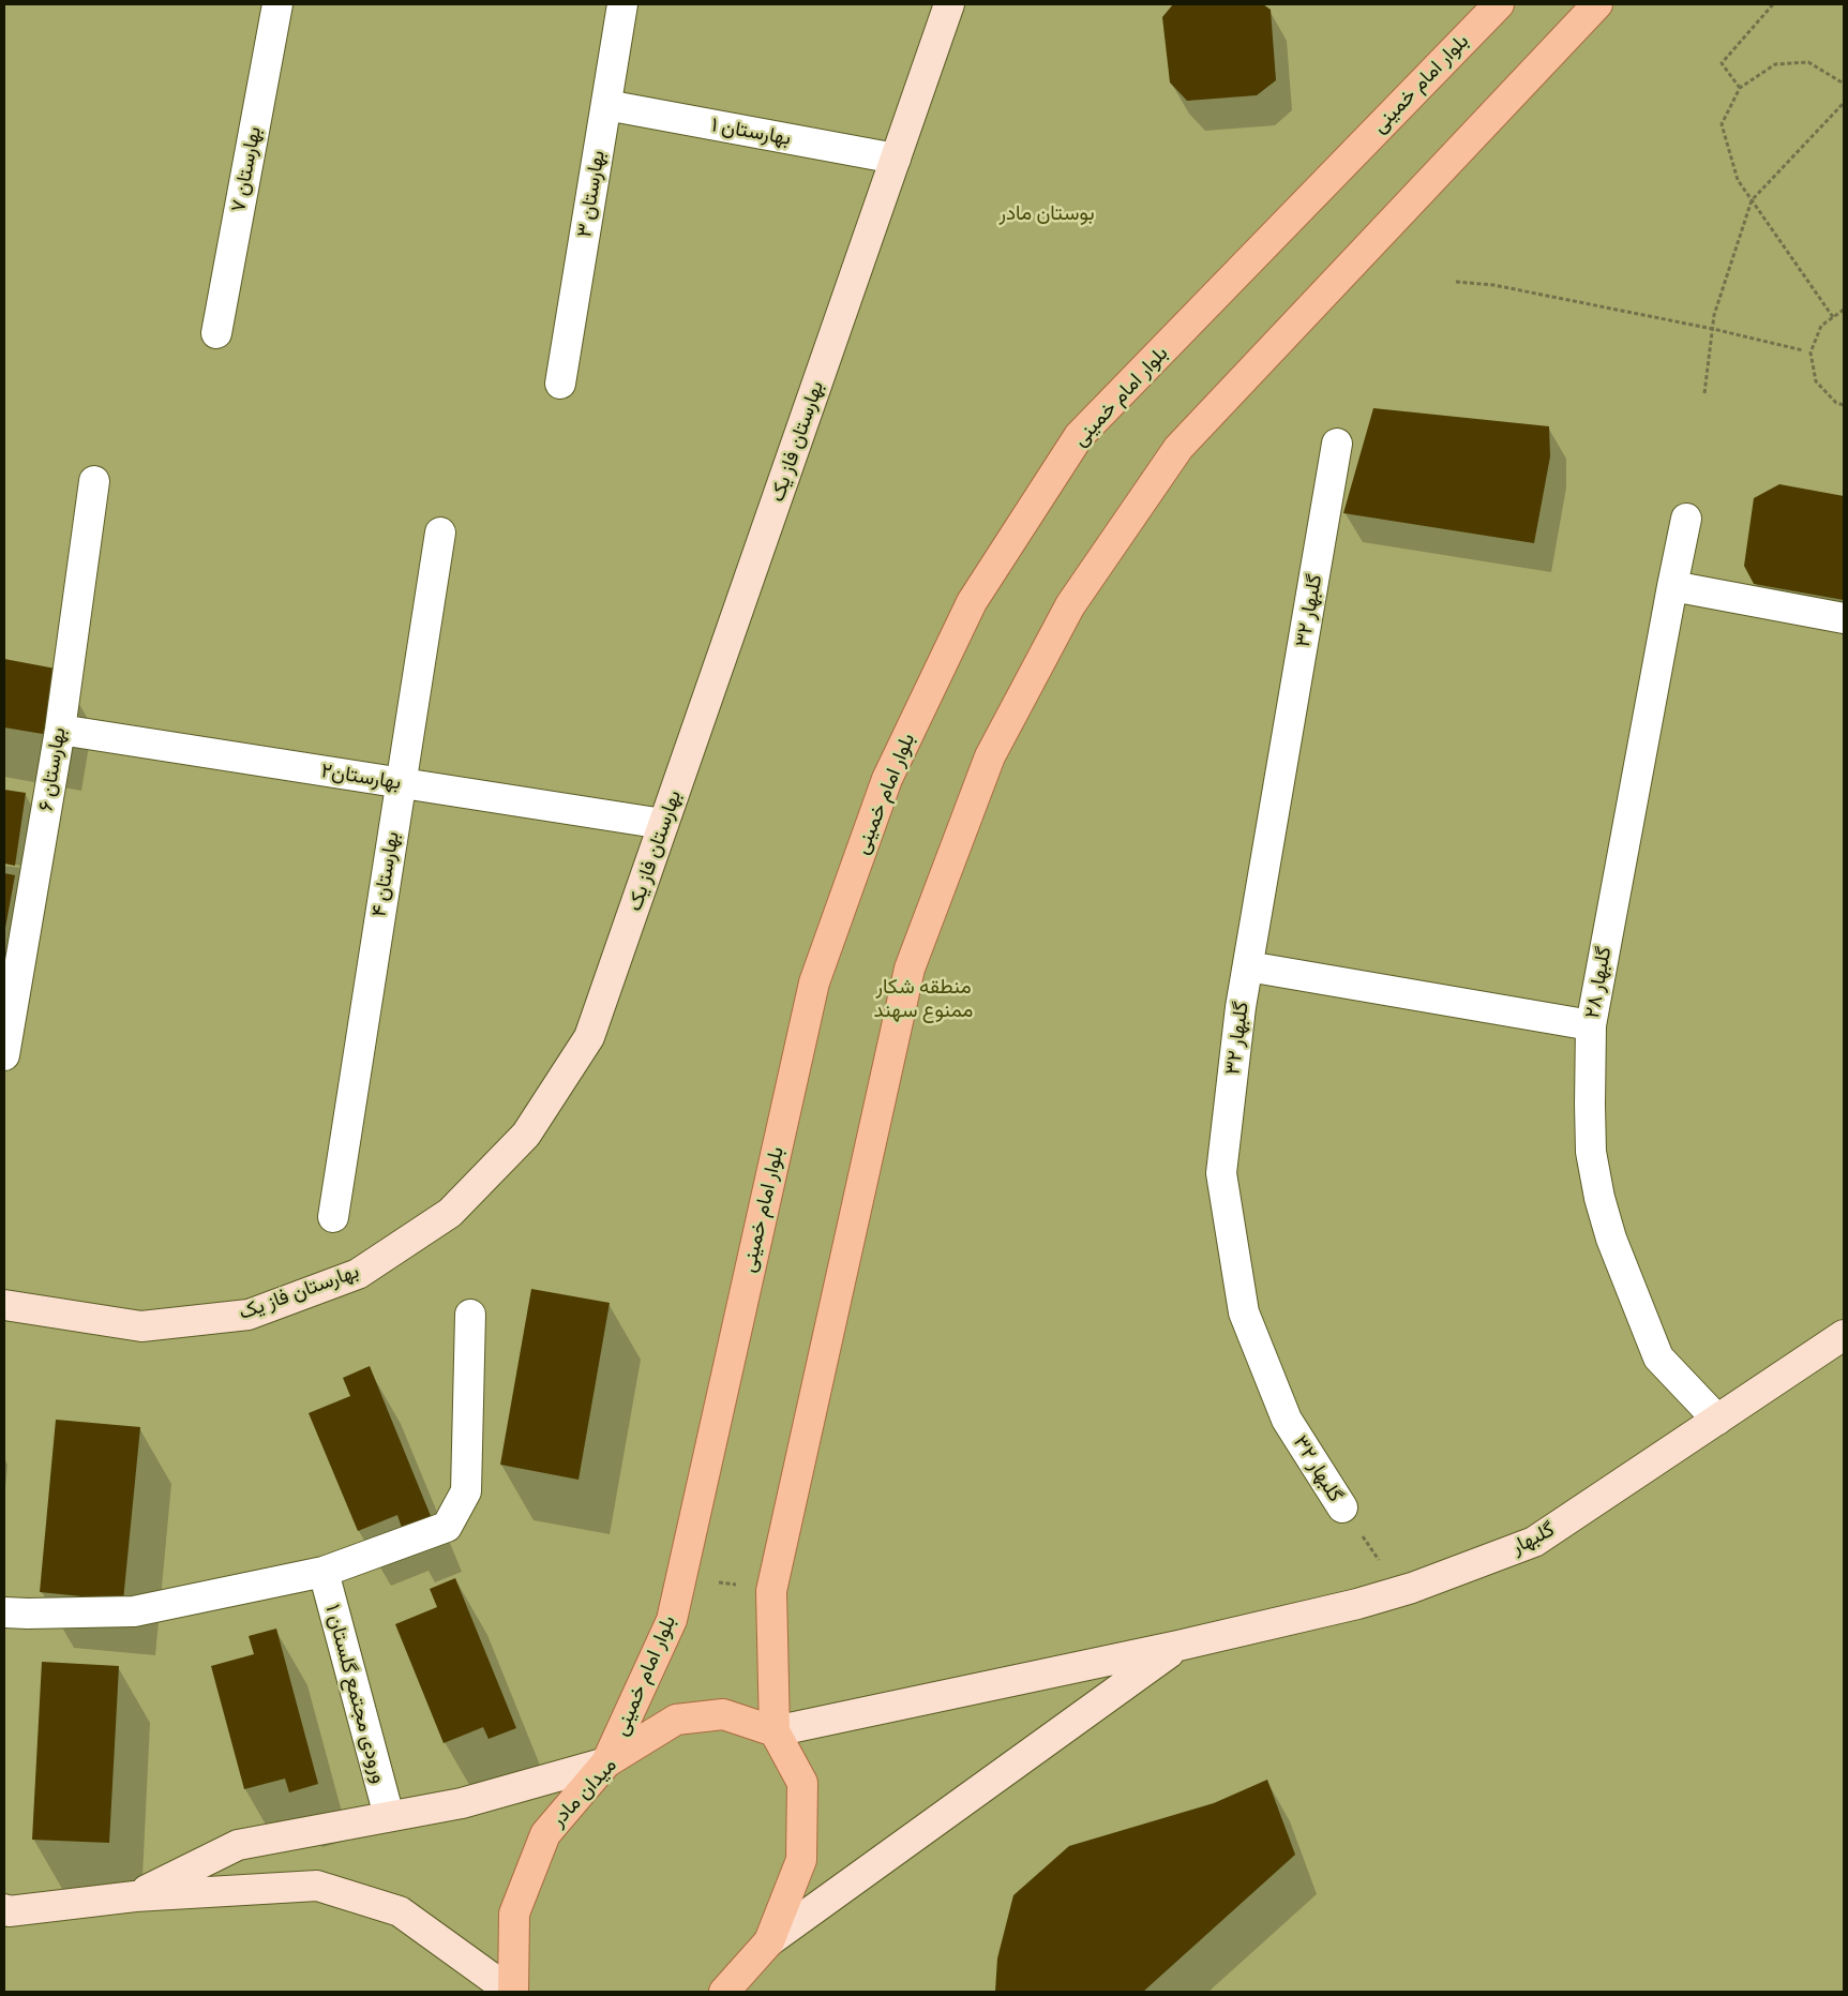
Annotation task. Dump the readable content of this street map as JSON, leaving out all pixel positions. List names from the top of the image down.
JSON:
{
  "streets": {
    "main road": ["بلوار امام خمینی", "میدان مادر"],
    "street": [
      "بهارستان ۱",
      "بهارستان ۷",
      "بهارستان ۳",
      "بهارستان فاز یک",
      "گلبهار ۳۲",
      "بهارستان ۶",
      "بهارستان۲",
      "بهارستان ۴",
      "گلبهار ۲۸",
      "گلبهار",
      "ورودی مجتمع گلستان ۱"
    ]
  },
  "crossings": [
    ["بلوار امام خمینی", "میدان مادر"],
    ["بهارستان ۱", "بهارستان ۳"],
    ["بهارستان ۱", "بهارستان فاز یک"],
    ["بهارستان فاز یک", "بهارستان۲"],
    ["گلبهار ۳۲", "گلبهار"],
    ["بهارستان ۶", "بهارستان۲"],
    ["بهارستان۲", "بهارستان ۴"],
    ["گلبهار ۲۸", "گلبهار"],
    ["گلبهار", "میدان مادر"]
  ],
  "parks": ["بوستان مادر", "منطقه شکار ممنوع سهند"]
}
